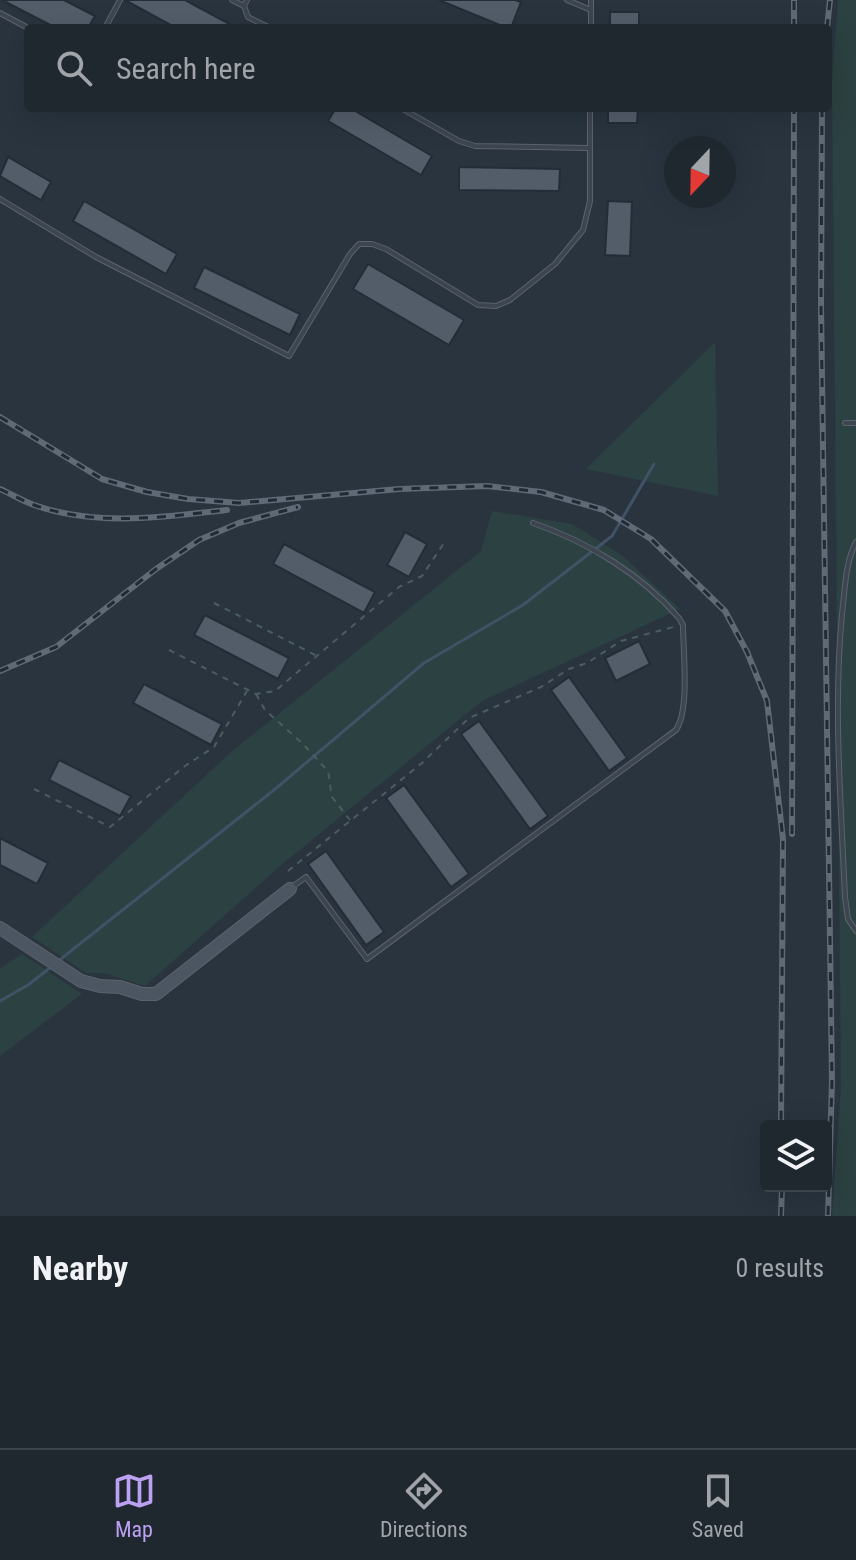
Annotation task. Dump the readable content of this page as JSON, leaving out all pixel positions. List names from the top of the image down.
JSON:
{
  "north": "bottom",
  "page": {
    "search": "Search here",
    "heading": ["Nearby", "0 results"],
    "nav": ["Map", "Directions", "Saved"]
  }
}
